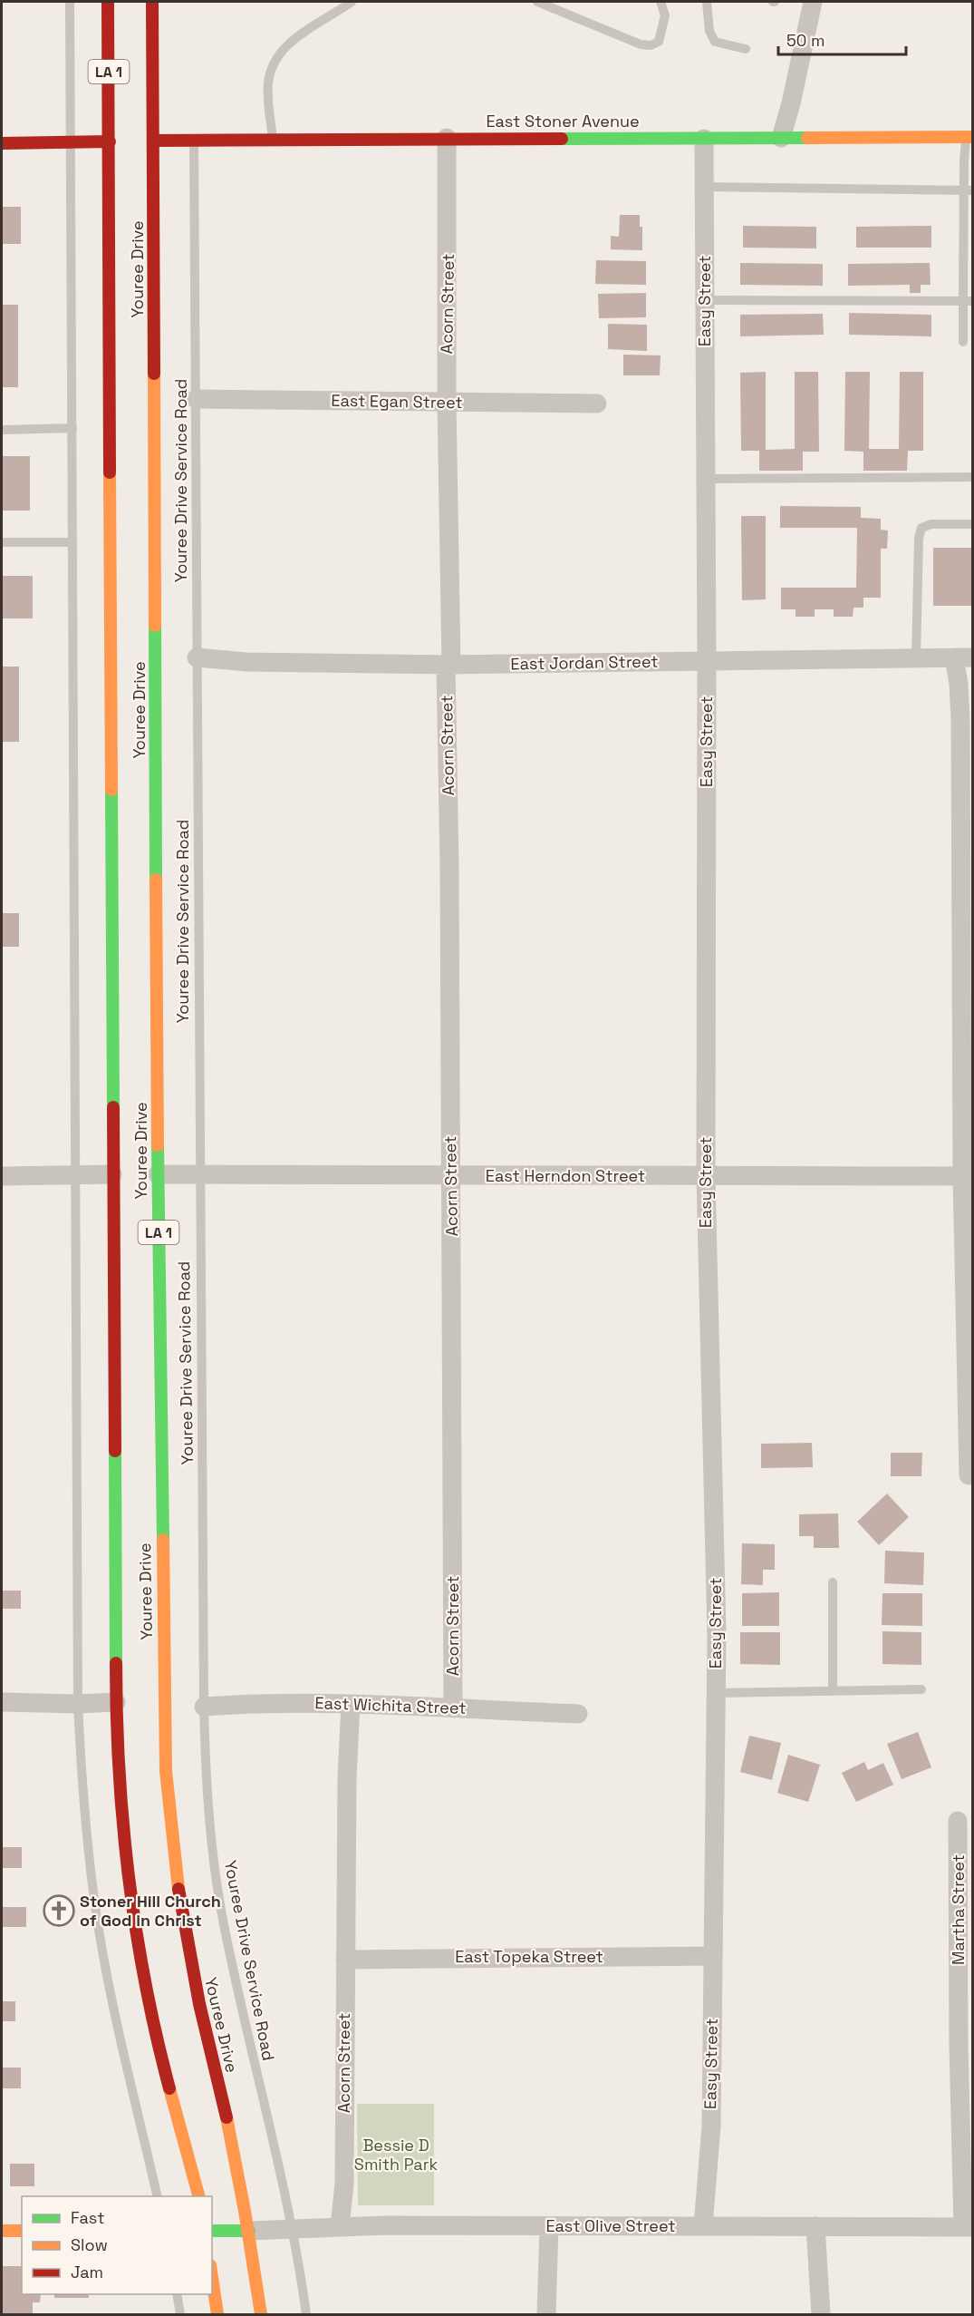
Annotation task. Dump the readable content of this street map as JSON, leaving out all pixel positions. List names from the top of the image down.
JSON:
{
  "streets": {
    "main road": ["LA 1", "East Stoner Avenue", "Youree Drive"],
    "street": [
      "Easy Street",
      "Acorn Street",
      "East Egan Street",
      "East Jordan Street",
      "East Herndon Street",
      "East Wichita Street",
      "Martha Street",
      "East Topeka Street",
      "East Olive Street"
    ],
    "lane": ["Youree Drive Service Road"]
  },
  "crossings": [
    ["LA 1", "East Stoner Avenue"],
    ["LA 1", "Youree Drive"],
    ["East Stoner Avenue", "Youree Drive"],
    ["East Stoner Avenue", "Easy Street"],
    ["East Stoner Avenue", "Acorn Street"],
    ["East Stoner Avenue", "Youree Drive Service Road"],
    ["Youree Drive", "East Herndon Street"],
    ["Youree Drive", "East Olive Street"],
    ["Easy Street", "East Jordan Street"],
    ["Easy Street", "East Herndon Street"],
    ["Easy Street", "East Topeka Street"],
    ["Easy Street", "East Olive Street"],
    ["Acorn Street", "East Egan Street"],
    ["Acorn Street", "East Jordan Street"],
    ["Acorn Street", "East Herndon Street"],
    ["Acorn Street", "East Wichita Street"],
    ["Acorn Street", "East Topeka Street"],
    ["Acorn Street", "East Olive Street"],
    ["East Egan Street", "Youree Drive Service Road"],
    ["Youree Drive Service Road", "East Jordan Street"],
    ["Youree Drive Service Road", "East Herndon Street"],
    ["Youree Drive Service Road", "East Wichita Street"],
    ["Youree Drive Service Road", "East Olive Street"],
    ["Martha Street", "East Olive Street"]
  ],
  "parks": ["Bessie D Smith Park"],
  "places": {
    "church": ["Stoner Hill Church of God in Christ"]
  },
  "legend": ["Fast", "Slow", "Jam"],
  "scale_bar": "50 m"
}
